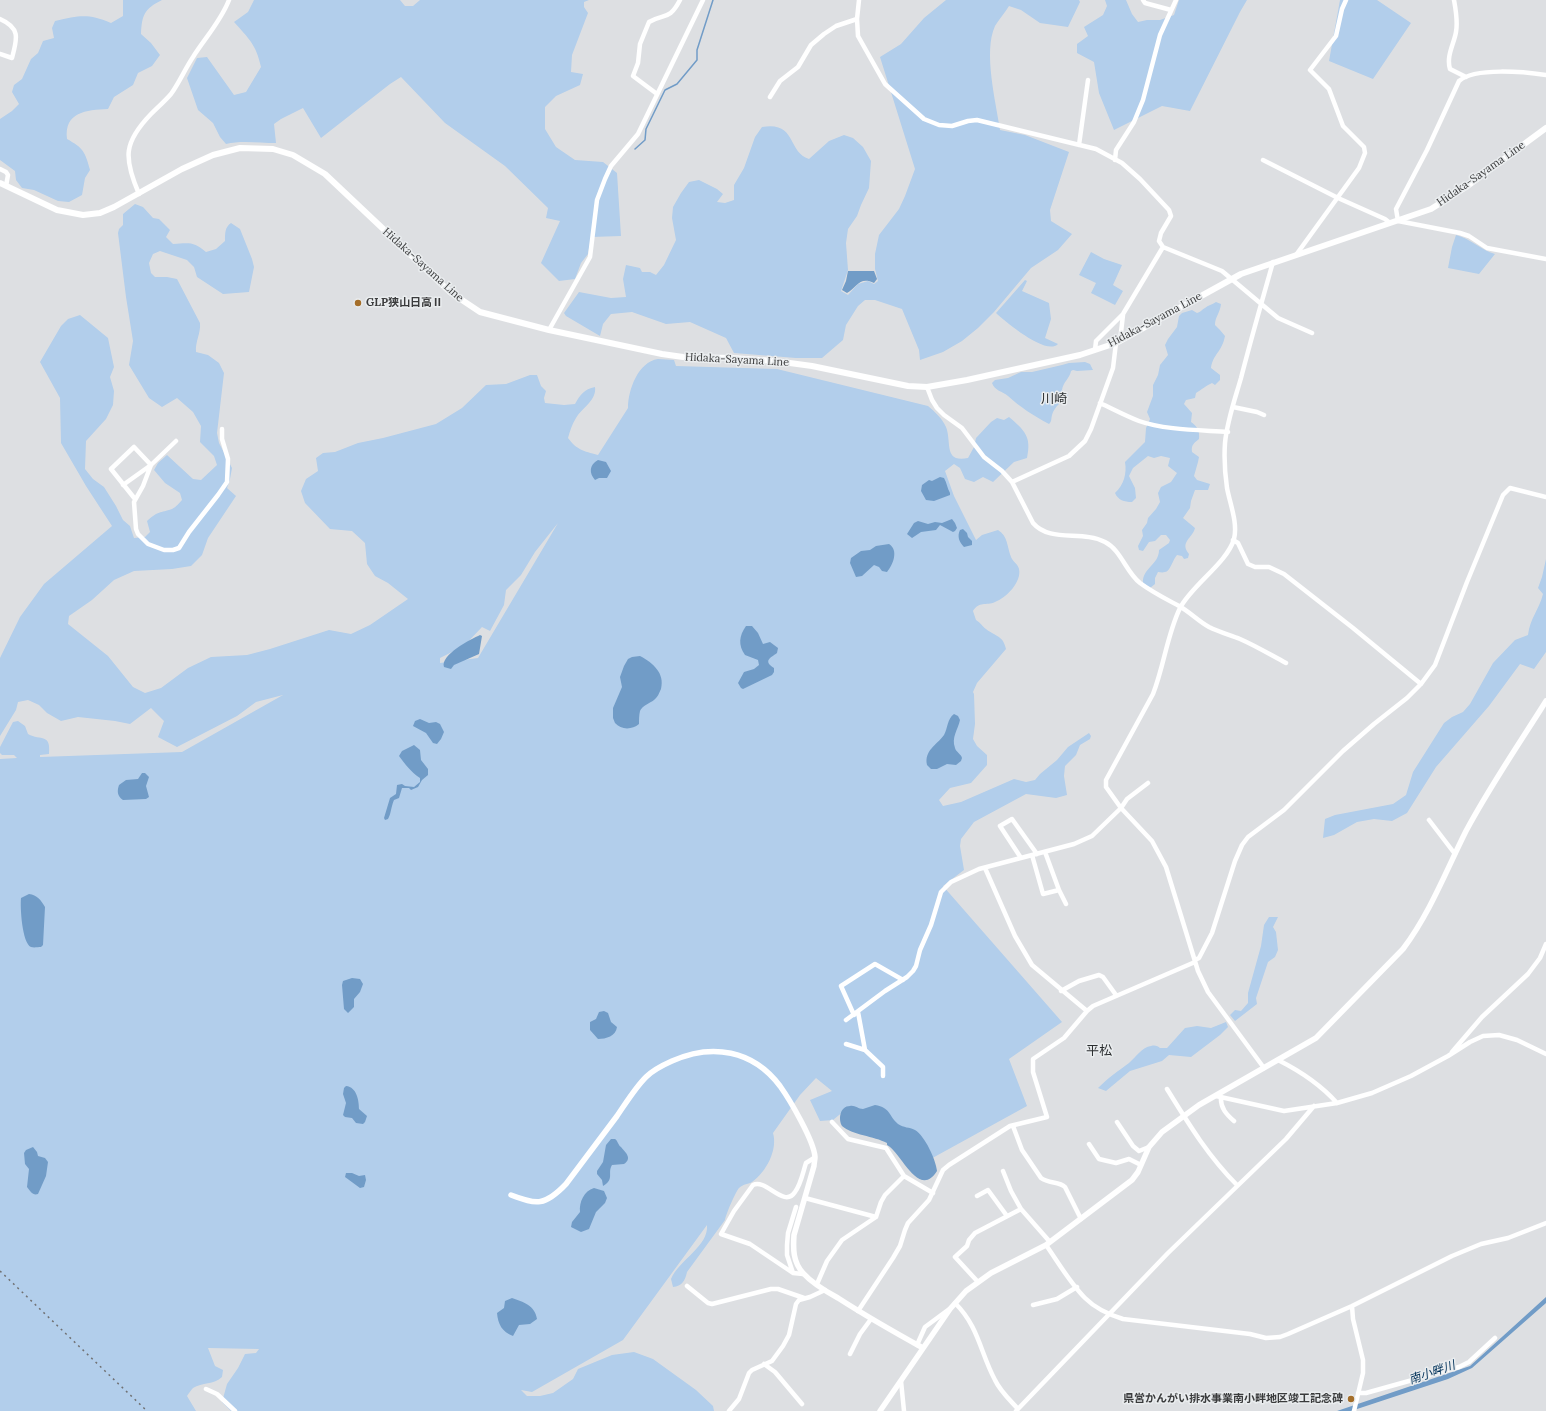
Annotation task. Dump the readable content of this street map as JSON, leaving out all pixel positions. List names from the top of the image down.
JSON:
{
  "streets": {
    "main road": ["Hidaka-Sayama Line"]
  },
  "districts": ["川崎", "平松"],
  "water": ["南小畔川"],
  "places": ["GLP狭山日高Ⅱ", "県営かんがい排水事業南小畔地区竣工記念碑"]
}
